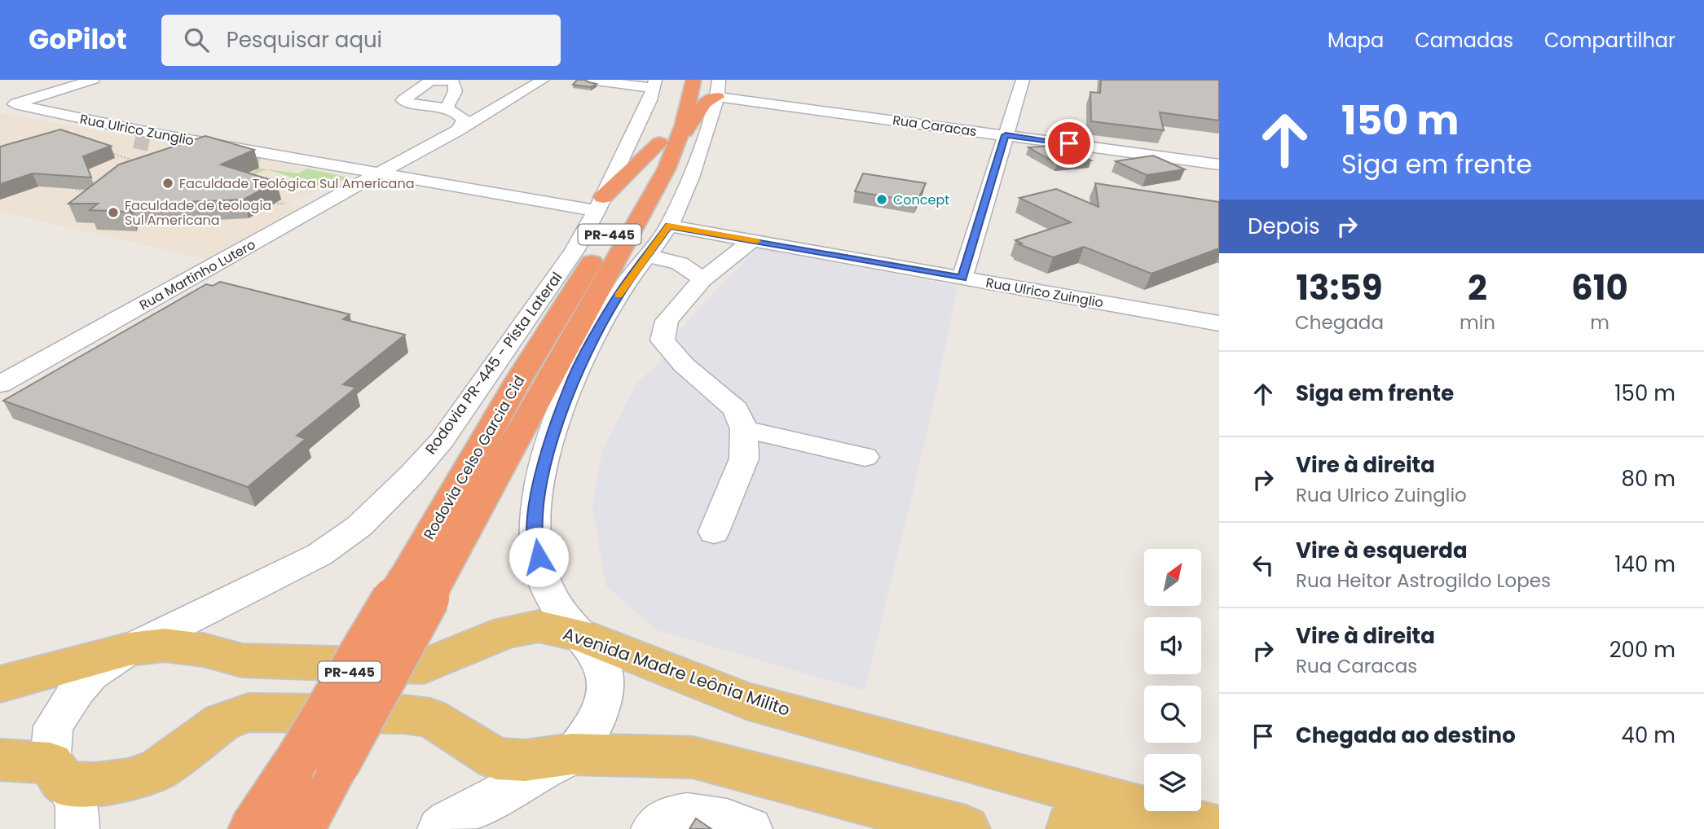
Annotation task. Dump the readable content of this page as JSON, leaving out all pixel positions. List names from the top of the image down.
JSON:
{
  "streets": {
    "highway": ["PR-445", "Rodovia Celso Garcia Cid"],
    "main road": ["Avenida Madre Leônia Milito"],
    "street": [
      "Rua Caracas",
      "Rua Ulrico Zunglio",
      "Rua Martinho Lutero",
      "Rua Ulrico Zuinglio",
      "Rodovia PR-445 - Pista Lateral"
    ]
  },
  "crossings": [
    ["Rua Ulrico Zunglio", "Rua Martinho Lutero"],
    ["Rua Ulrico Zunglio", "Rodovia PR-445 - Pista Lateral"],
    ["Rodovia PR-445 - Pista Lateral", "Avenida Madre Leônia Milito"]
  ],
  "places": ["Faculdade Teológica Sul Americana", "Concept", "Faculdade de teologia Sul Americana"],
  "north": "top right",
  "page": {
    "header": "GoPilot",
    "search": "Pesquisar aqui",
    "nav": ["Mapa", "Camadas", "Compartilhar"],
    "turn": ["150 m", "Siga em frente"],
    "then": "Depois",
    "eta": [
      "13:59",
      "Chegada",
      "2",
      "min",
      "610",
      "m"
    ],
    "list": [
      {
        "name": "Siga em frente",
        "value": "150 m"
      },
      {
        "name": "Vire à direita",
        "note": "Rua Ulrico Zuinglio",
        "value": "80 m"
      },
      {
        "name": "Vire à esquerda",
        "note": "Rua Heitor Astrogildo Lopes",
        "value": "140 m"
      },
      {
        "name": "Vire à direita",
        "note": "Rua Caracas",
        "value": "200 m"
      },
      {
        "name": "Chegada ao destino",
        "value": "40 m"
      }
    ]
  }
}
